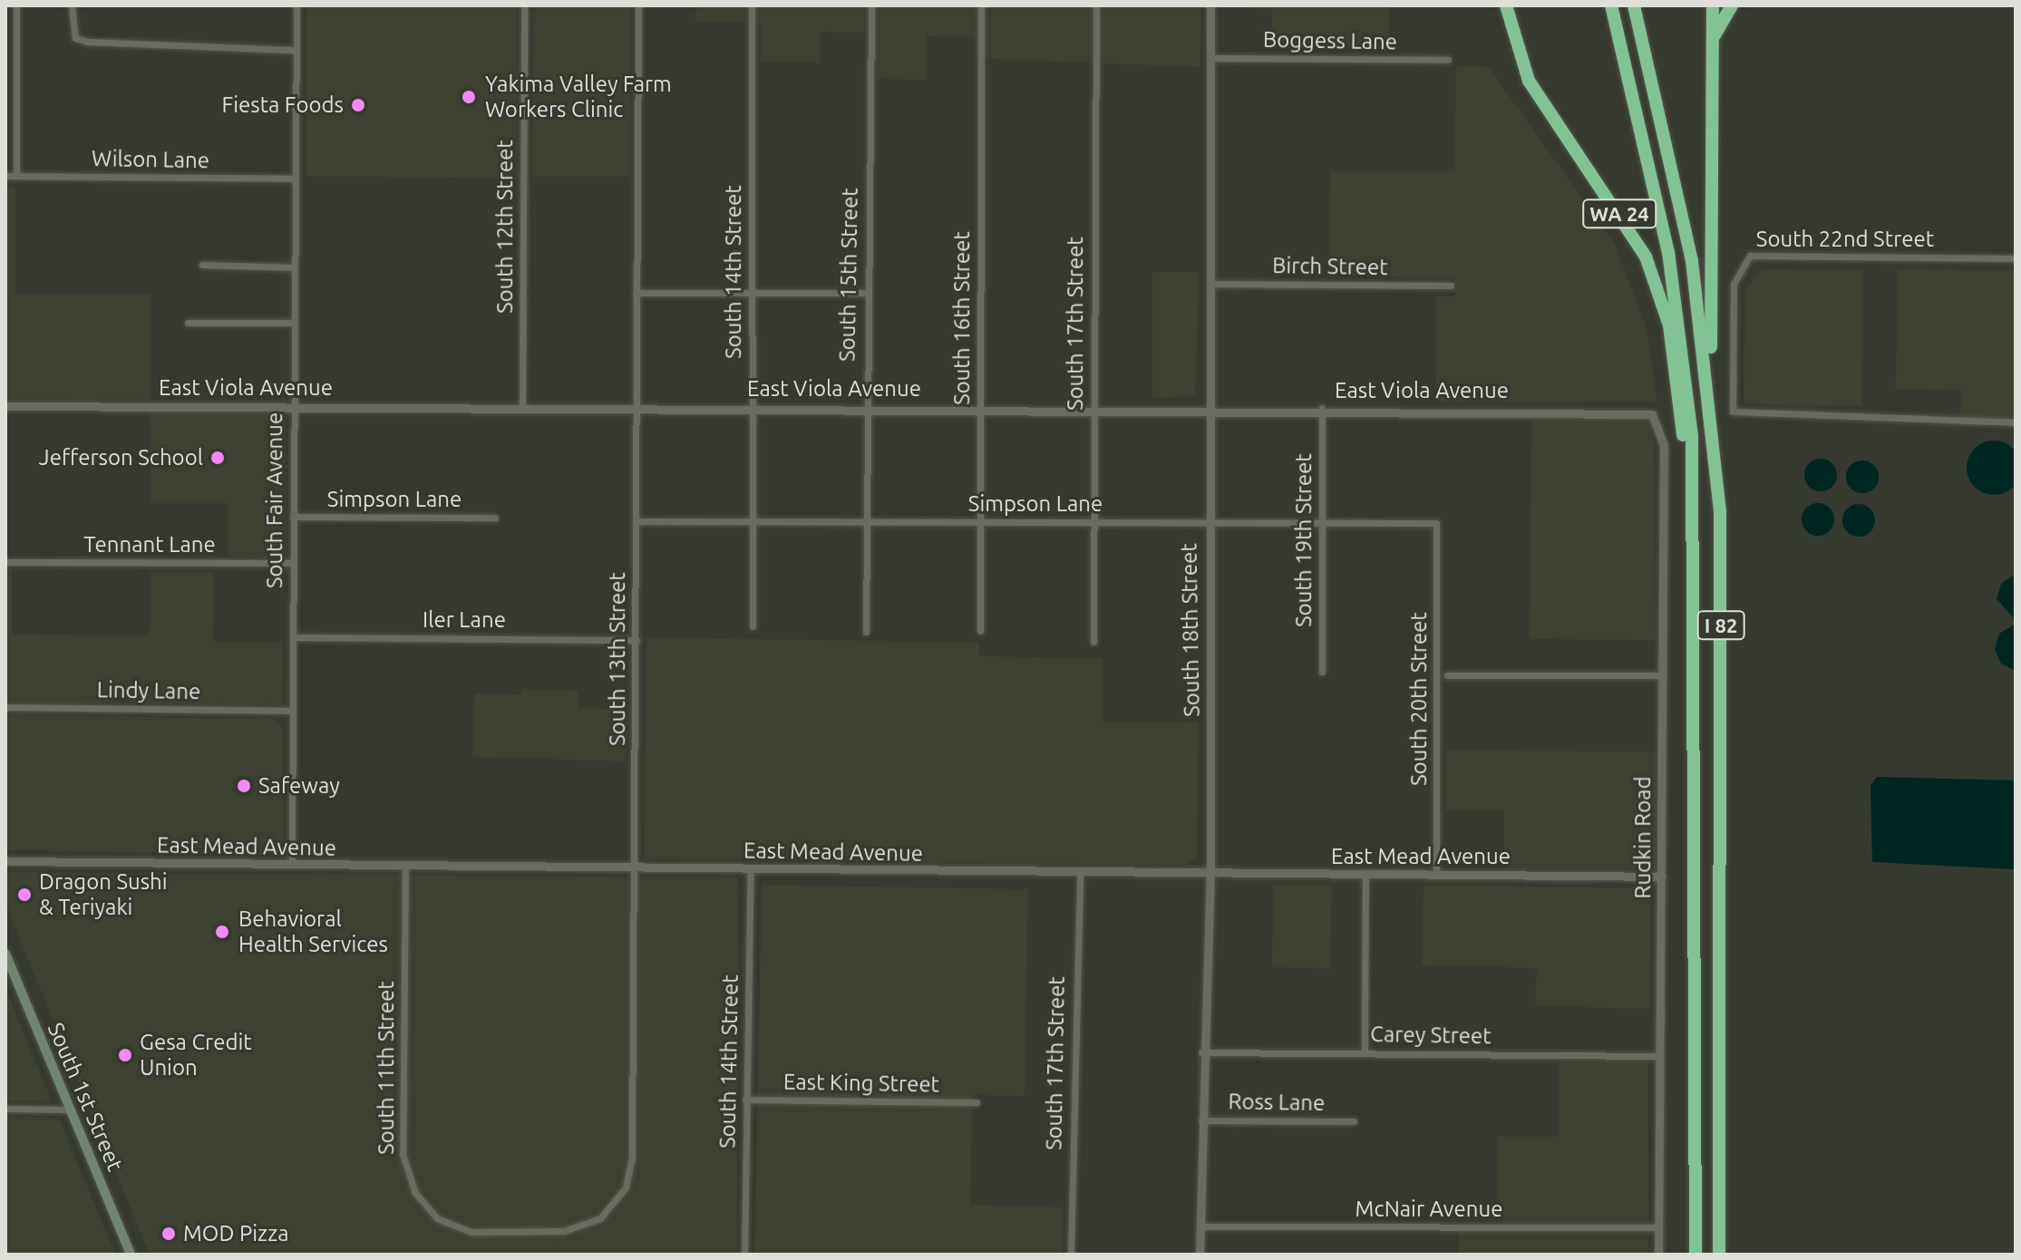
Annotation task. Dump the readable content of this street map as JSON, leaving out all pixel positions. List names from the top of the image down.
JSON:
{
  "streets": {
    "highway": ["WA 24", "I 82"],
    "main road": ["South 1st Street"],
    "street": [
      "Boggess Lane",
      "Wilson Lane",
      "South 12th Street",
      "South 22nd Street",
      "Birch Street",
      "South 14th Street",
      "South 15th Street",
      "South 16th Street",
      "South 17th Street",
      "East Viola Avenue",
      "Simpson Lane",
      "South Fair Avenue",
      "South 19th Street",
      "Tennant Lane",
      "Iler Lane",
      "South 18th Street",
      "South 13th Street",
      "Lindy Lane",
      "South 20th Street",
      "Rudkin Road",
      "East Mead Avenue",
      "Carey Street",
      "South 11th Street",
      "East King Street",
      "Ross Lane",
      "McNair Avenue"
    ]
  },
  "crossings": [
    ["Boggess Lane", "South 18th Street"],
    ["Wilson Lane", "South Fair Avenue"],
    ["WA 24", "I 82"],
    ["South 12th Street", "East Viola Avenue"],
    ["Birch Street", "South 18th Street"],
    ["South 14th Street", "East Viola Avenue"],
    ["South 14th Street", "Simpson Lane"],
    ["South 14th Street", "East Mead Avenue"],
    ["South 14th Street", "East King Street"],
    ["South 15th Street", "East Viola Avenue"],
    ["South 15th Street", "Simpson Lane"],
    ["South 16th Street", "East Viola Avenue"],
    ["South 16th Street", "Simpson Lane"],
    ["South 17th Street", "East Viola Avenue"],
    ["South 17th Street", "Simpson Lane"],
    ["South 17th Street", "East Mead Avenue"],
    ["East Viola Avenue", "South Fair Avenue"],
    ["East Viola Avenue", "South 19th Street"],
    ["East Viola Avenue", "South 18th Street"],
    ["East Viola Avenue", "South 13th Street"],
    ["East Viola Avenue", "Rudkin Road"],
    ["Simpson Lane", "South Fair Avenue"],
    ["Simpson Lane", "South 19th Street"],
    ["Simpson Lane", "South 18th Street"],
    ["Simpson Lane", "South 13th Street"],
    ["Simpson Lane", "South 20th Street"],
    ["South Fair Avenue", "Tennant Lane"],
    ["South Fair Avenue", "Iler Lane"],
    ["South Fair Avenue", "Lindy Lane"],
    ["South Fair Avenue", "East Mead Avenue"],
    ["Iler Lane", "South 13th Street"],
    ["South 18th Street", "East Mead Avenue"],
    ["South 18th Street", "Carey Street"],
    ["South 18th Street", "Ross Lane"],
    ["South 18th Street", "McNair Avenue"],
    ["South 13th Street", "East Mead Avenue"],
    ["South 13th Street", "South 11th Street"],
    ["South 20th Street", "East Mead Avenue"],
    ["Rudkin Road", "East Mead Avenue"],
    ["Rudkin Road", "Carey Street"],
    ["Rudkin Road", "McNair Avenue"],
    ["East Mead Avenue", "South 11th Street"]
  ],
  "places": [
    "Yakima Valley Farm Workers Clinic",
    "Fiesta Foods",
    "Jefferson School",
    "Safeway",
    "Dragon Sushi & Teriyaki",
    "Behavioral Health Services",
    "Gesa Credit Union",
    "MOD Pizza"
  ]
}
